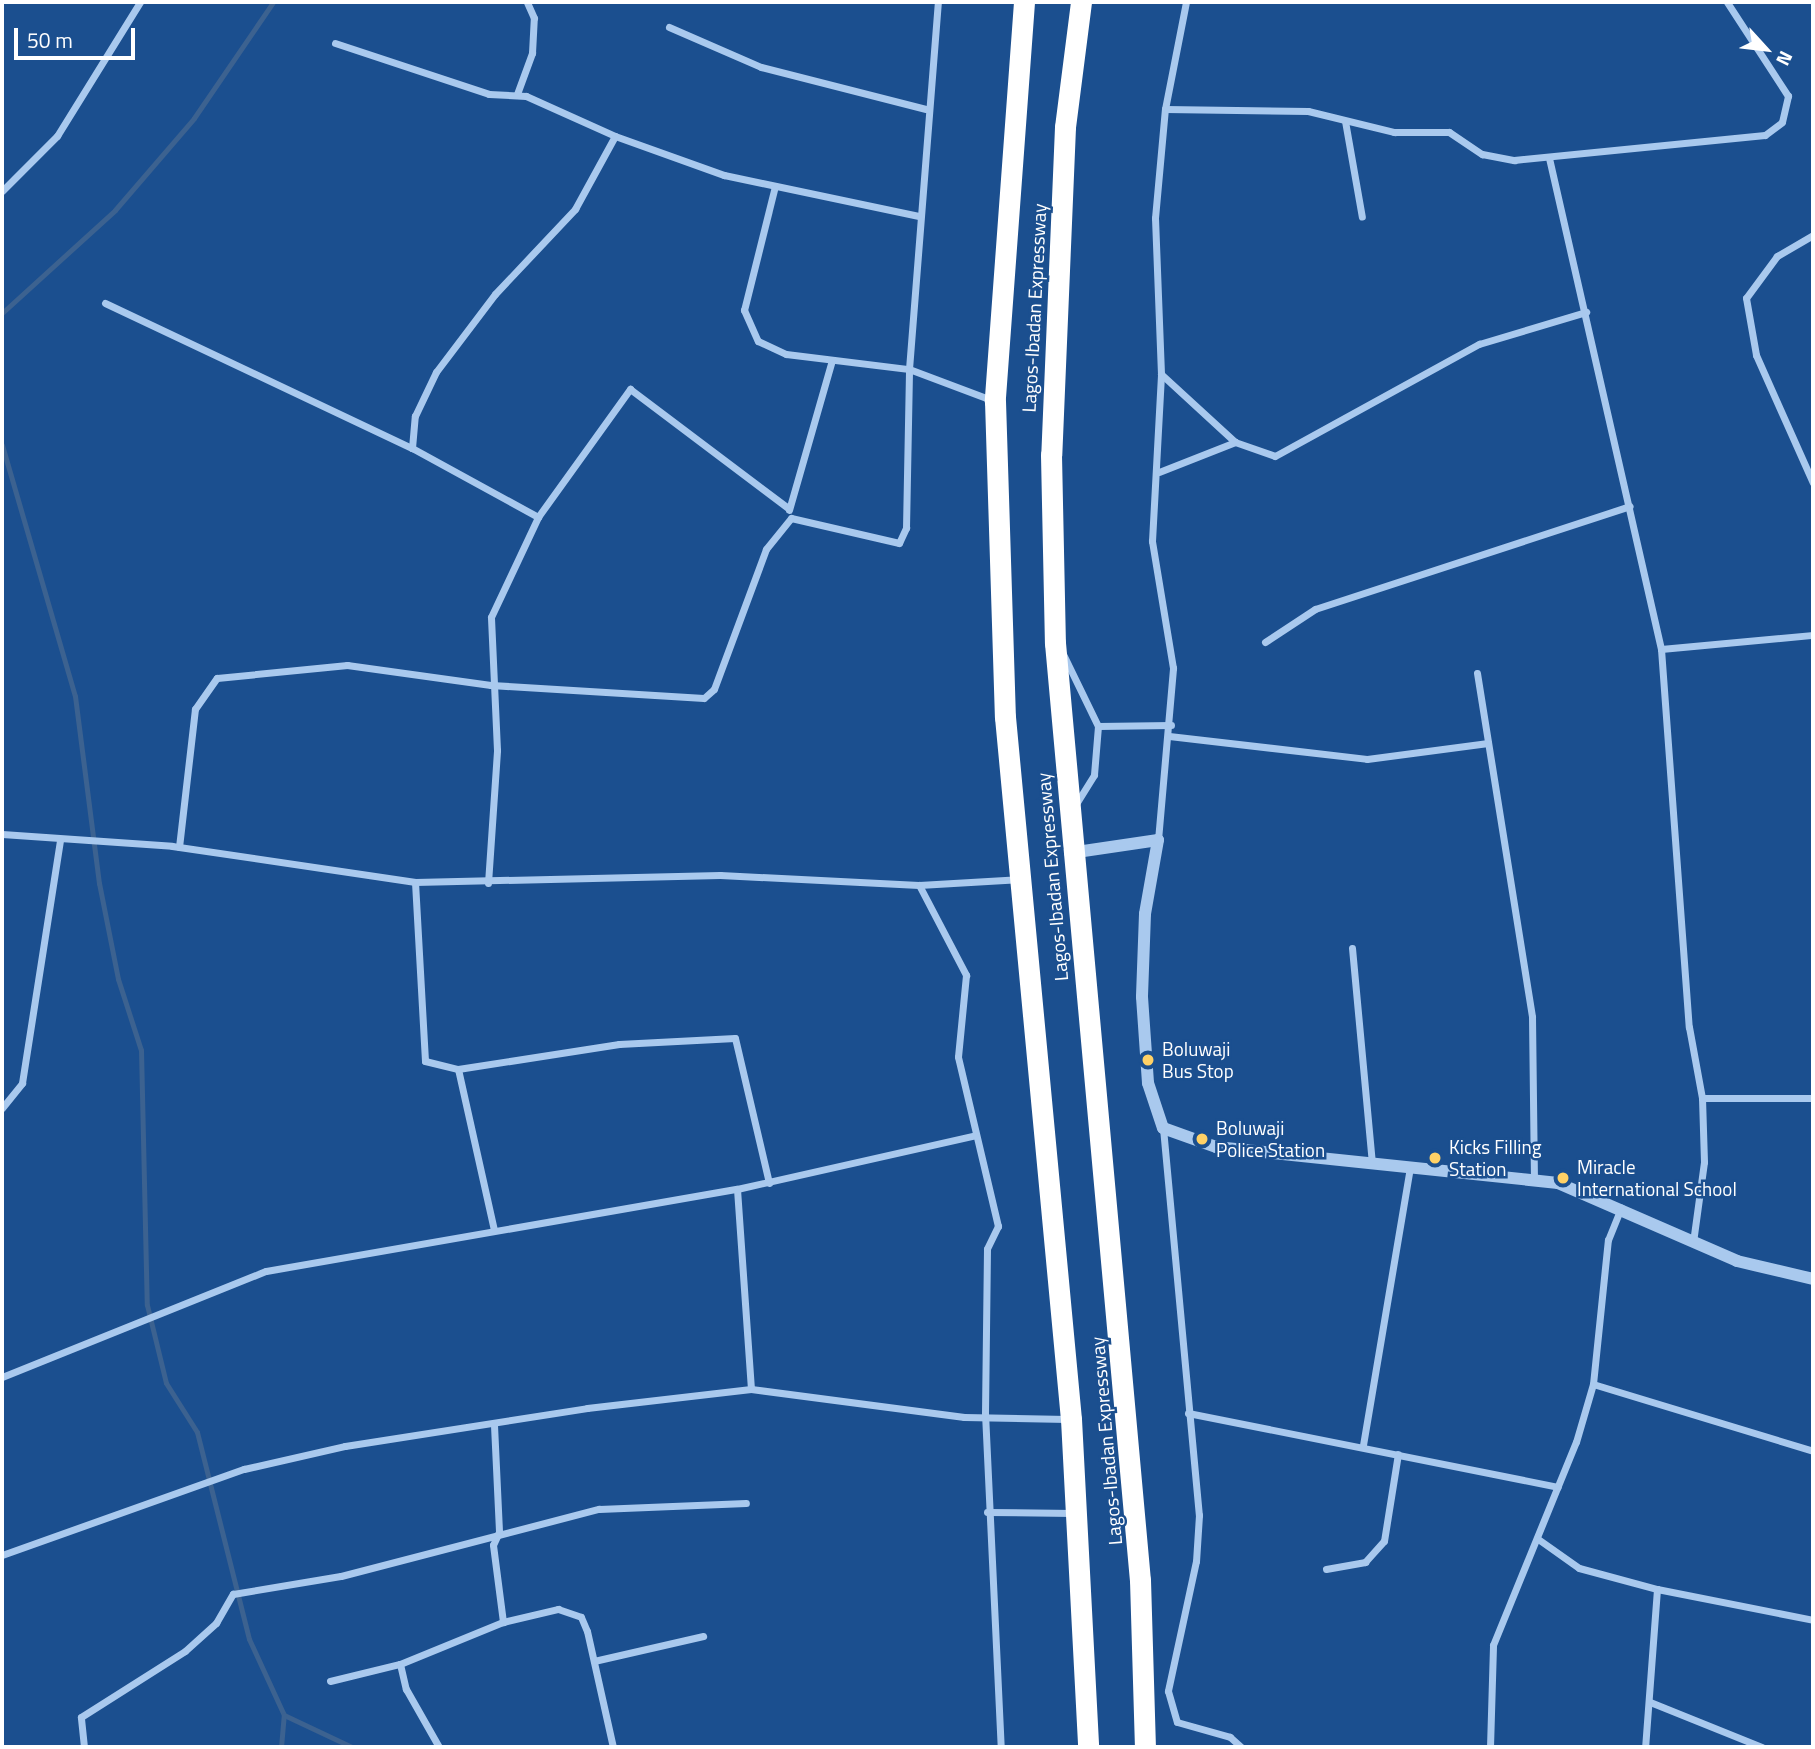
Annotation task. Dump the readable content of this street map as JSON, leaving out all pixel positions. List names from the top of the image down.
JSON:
{
  "streets": {
    "highway": ["Lagos-Ibadan Expressway"]
  },
  "places": [
    "Boluwaji Bus Stop",
    "Boluwaji Police Station",
    "Kicks Filling Station",
    "Miracle International School"
  ],
  "scale_bar": "50 m",
  "north": "bottom right"
}
